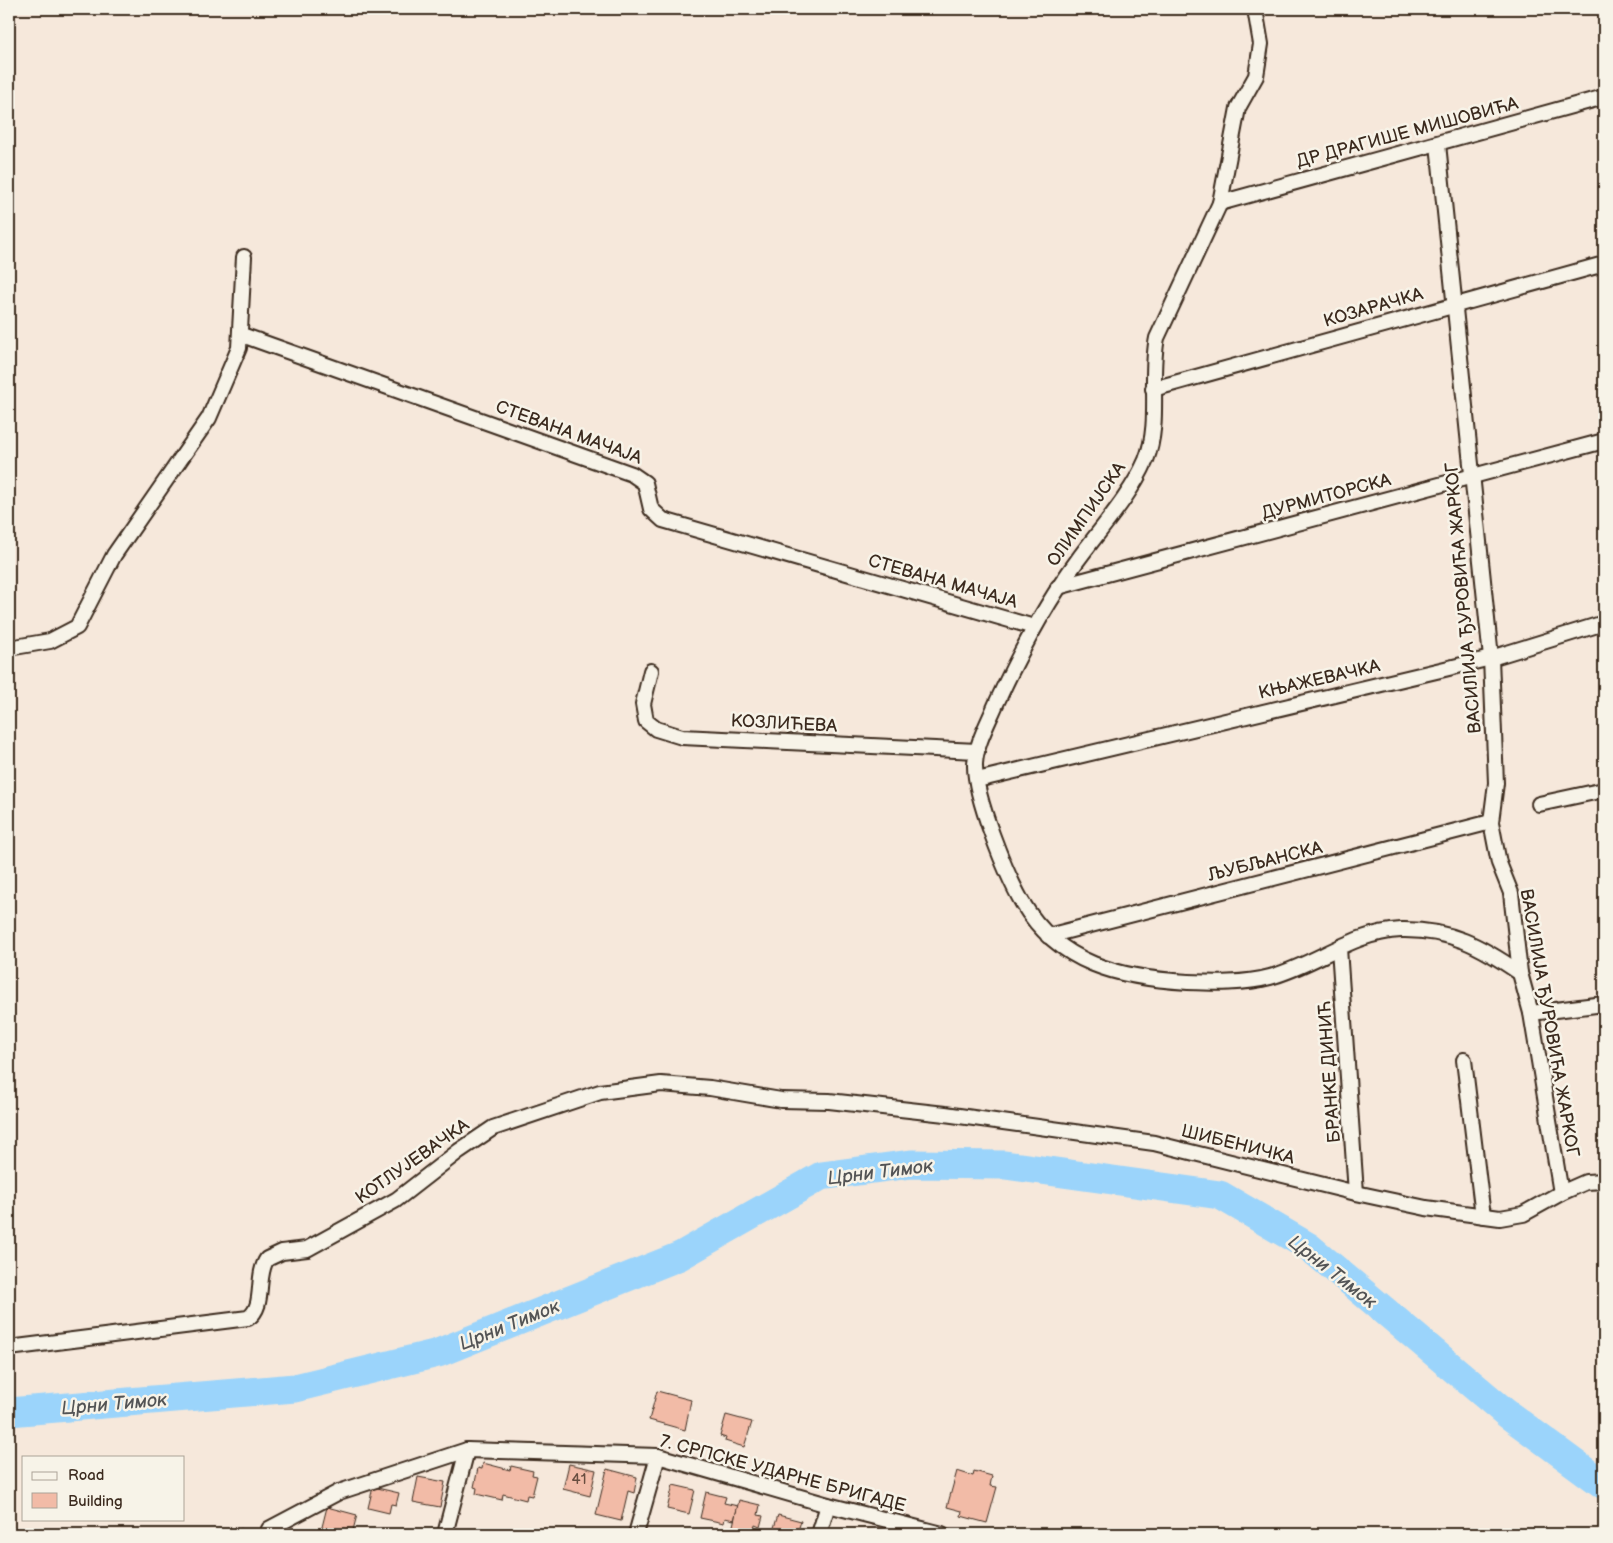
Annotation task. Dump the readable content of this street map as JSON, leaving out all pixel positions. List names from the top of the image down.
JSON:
{
  "streets": {
    "street": [
      "ДР ДРАГИШЕ МИШОВИЋА",
      "КОЗАРАЧКА",
      "СТЕВАНА МАЧАЈА",
      "ДУРМИТОРСКА",
      "ОЛИМПИЈСКА",
      "ВАСИЛИЈА ЂУРОВИЋА ЖАРКОГ",
      "КЊАЖЕВАЧКА",
      "КОЗЛИЋЕВА",
      "ЉУБЉАНСКА",
      "БРАНКЕ ДИНИЋ",
      "ШИБЕНИЧКА",
      "КОТЛУЈЕВАЧКА",
      "7. СРПСКЕ УДАРНЕ БРИГАДЕ"
    ]
  },
  "crossings": [
    ["ДР ДРАГИШЕ МИШОВИЋА", "ОЛИМПИЈСКА"],
    ["ДР ДРАГИШЕ МИШОВИЋА", "ВАСИЛИЈА ЂУРОВИЋА ЖАРКОГ"],
    ["КОЗАРАЧКА", "ОЛИМПИЈСКА"],
    ["КОЗАРАЧКА", "ВАСИЛИЈА ЂУРОВИЋА ЖАРКОГ"],
    ["СТЕВАНА МАЧАЈА", "ОЛИМПИЈСКА"],
    ["ДУРМИТОРСКА", "ОЛИМПИЈСКА"],
    ["ДУРМИТОРСКА", "ВАСИЛИЈА ЂУРОВИЋА ЖАРКОГ"],
    ["ОЛИМПИЈСКА", "ВАСИЛИЈА ЂУРОВИЋА ЖАРКОГ"],
    ["ОЛИМПИЈСКА", "КЊАЖЕВАЧКА"],
    ["ОЛИМПИЈСКА", "КОЗЛИЋЕВА"],
    ["ОЛИМПИЈСКА", "ЉУБЉАНСКА"],
    ["ОЛИМПИЈСКА", "БРАНКЕ ДИНИЋ"],
    ["ВАСИЛИЈА ЂУРОВИЋА ЖАРКОГ", "КЊАЖЕВАЧКА"],
    ["ВАСИЛИЈА ЂУРОВИЋА ЖАРКОГ", "ЉУБЉАНСКА"],
    ["ВАСИЛИЈА ЂУРОВИЋА ЖАРКОГ", "ШИБЕНИЧКА"],
    ["БРАНКЕ ДИНИЋ", "ШИБЕНИЧКА"],
    ["ШИБЕНИЧКА", "КОТЛУЈЕВАЧКА"]
  ],
  "water": ["Црни Тимок"],
  "house_numbers": ["41"],
  "legend": ["Road", "Building"]
}
